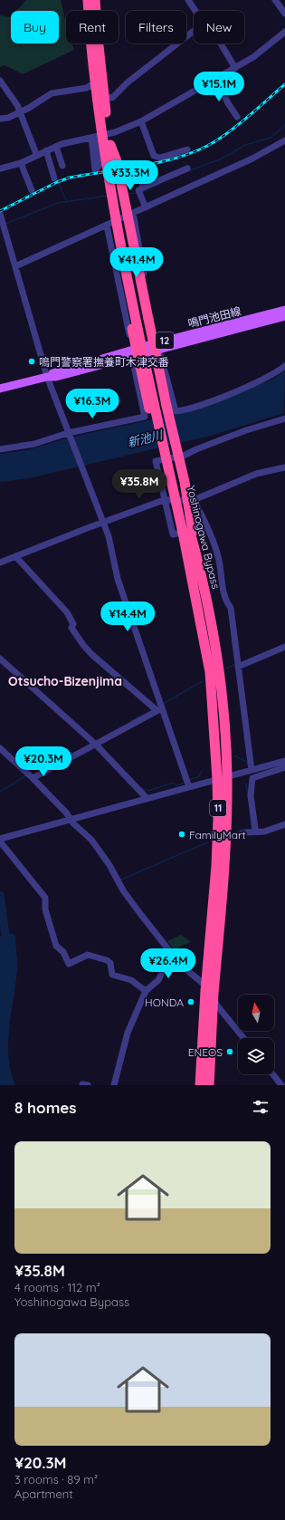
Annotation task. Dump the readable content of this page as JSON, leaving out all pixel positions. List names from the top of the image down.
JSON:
{
  "streets": {
    "highway": ["Yoshinogawa Bypass", "11"],
    "main road": ["鳴門池田線", "12"]
  },
  "crossings": [
    ["鳴門池田線", "11"],
    ["Yoshinogawa Bypass", "11"]
  ],
  "districts": ["Otsucho-Bizenjima"],
  "water": ["新池川"],
  "places": [
    "鳴門警察署撫養町木津交番",
    "FamilyMart",
    "HONDA",
    "ENEOS"
  ],
  "north": "top",
  "page": {
    "chip": [
      "Buy",
      "Rent",
      "Filters",
      "New"
    ],
    "price": [
      "¥15.1M",
      "¥33.3M",
      "¥41.4M",
      "¥16.3M",
      "¥35.8M",
      "¥14.4M",
      "¥20.3M",
      "¥26.4M"
    ],
    "heading": "8 homes",
    "list": [
      {
        "name": "¥35.8M",
        "note": "4 rooms · 112 m² · Yoshinogawa Bypass"
      },
      {
        "name": "¥20.3M",
        "note": "3 rooms · 89 m² · Apartment"
      }
    ]
  }
}
